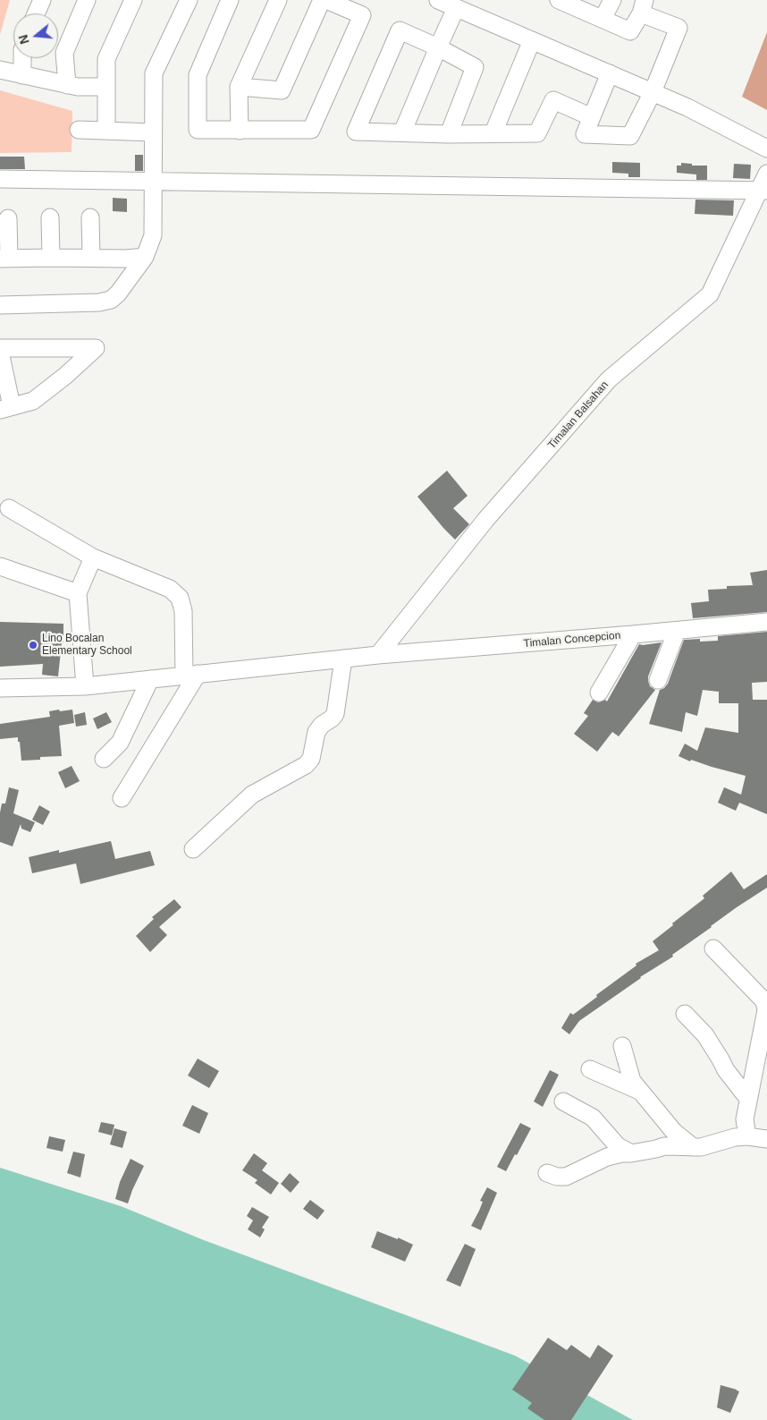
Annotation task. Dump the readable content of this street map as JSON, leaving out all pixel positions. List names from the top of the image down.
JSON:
{
  "streets": {
    "street": ["Timalan Balsahan", "Timalan Concepcion"]
  },
  "crossings": [
    ["Timalan Balsahan", "Timalan Concepcion"]
  ],
  "places": ["Lino Bocalan Elementary School"],
  "north": "left"
}
